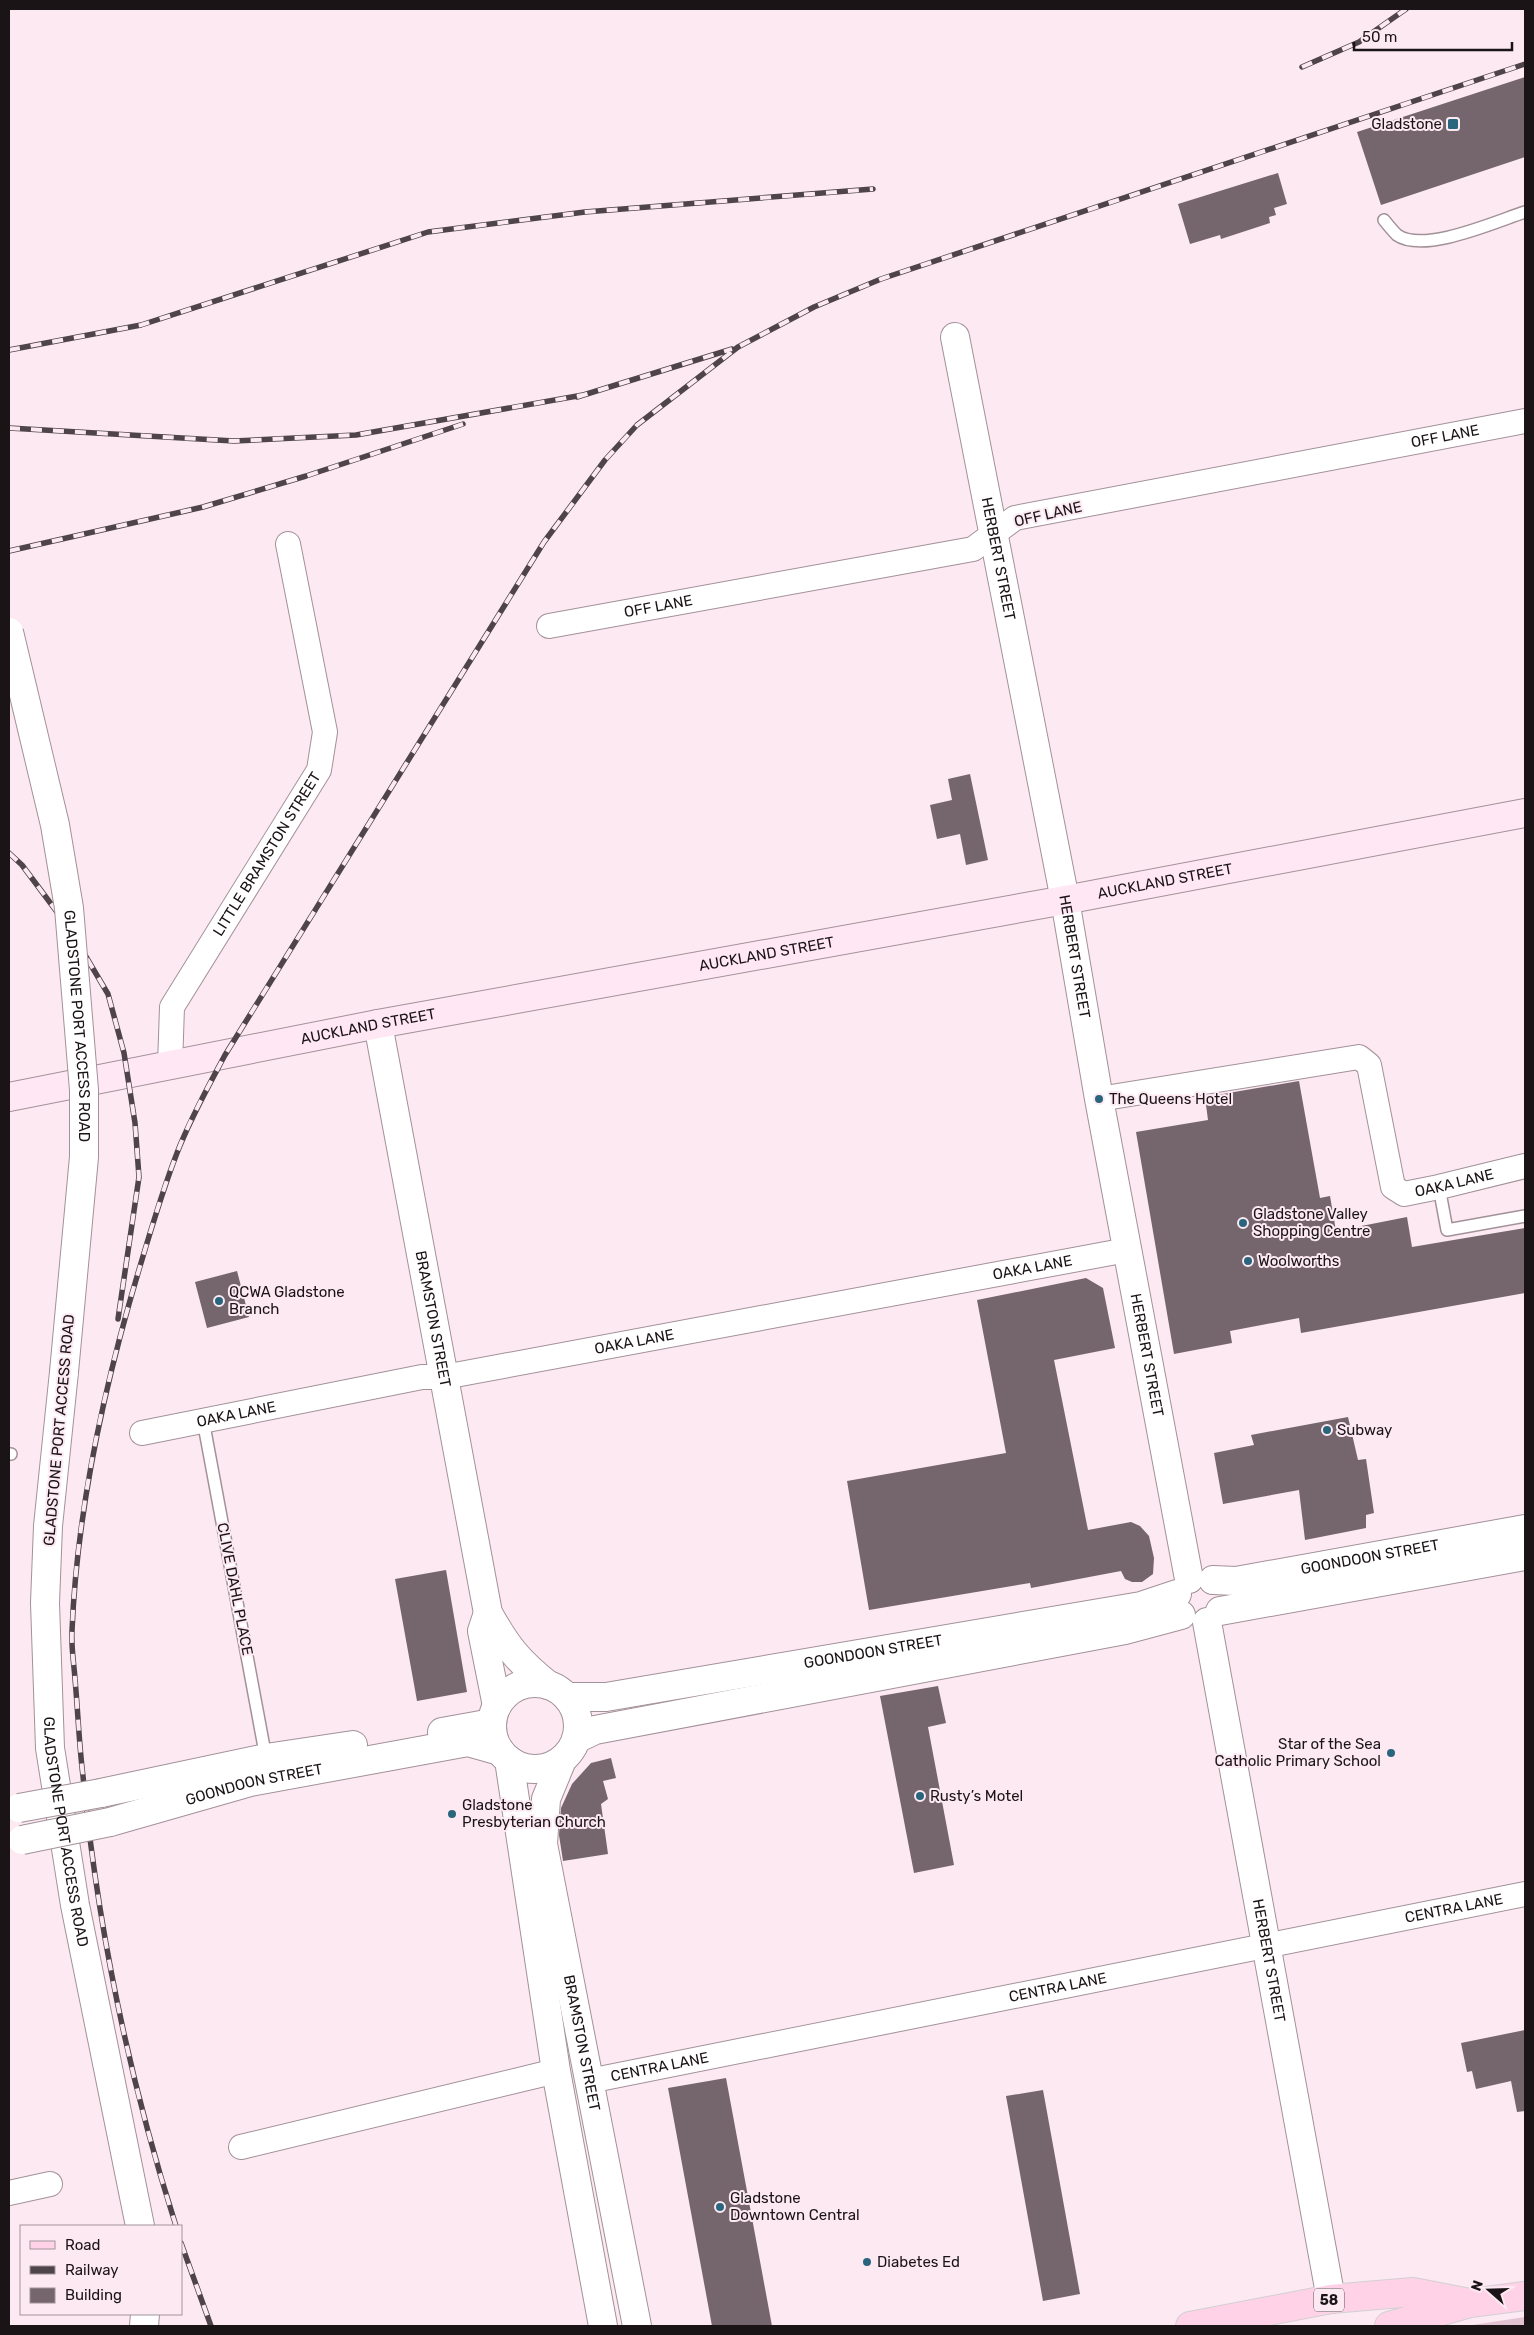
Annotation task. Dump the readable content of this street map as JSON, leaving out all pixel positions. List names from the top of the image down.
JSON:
{
  "streets": {
    "main road": ["AUCKLAND STREET", "58"],
    "street": [
      "OFF LANE",
      "HERBERT STREET",
      "LITTLE BRAMSTON STREET",
      "GLADSTONE PORT ACCESS ROAD",
      "OAKA LANE",
      "BRAMSTON STREET",
      "GOONDOON STREET",
      "CENTRA LANE"
    ],
    "lane": ["CLIVE DAHL PLACE"]
  },
  "crossings": [
    ["OFF LANE", "HERBERT STREET"],
    ["HERBERT STREET", "AUCKLAND STREET"],
    ["HERBERT STREET", "OAKA LANE"],
    ["HERBERT STREET", "GOONDOON STREET"],
    ["HERBERT STREET", "CENTRA LANE"],
    ["HERBERT STREET", "58"],
    ["LITTLE BRAMSTON STREET", "AUCKLAND STREET"],
    ["AUCKLAND STREET", "BRAMSTON STREET"],
    ["OAKA LANE", "BRAMSTON STREET"],
    ["OAKA LANE", "CLIVE DAHL PLACE"],
    ["BRAMSTON STREET", "GOONDOON STREET"],
    ["BRAMSTON STREET", "CENTRA LANE"],
    ["GOONDOON STREET", "CLIVE DAHL PLACE"]
  ],
  "places": {
    "transit": ["Gladstone"],
    "other": [
      "The Queens Hotel",
      "Gladstone Valley Shopping Centre",
      "Woolworths",
      "QCWA Gladstone Branch",
      "Subway",
      "Star of the Sea Catholic Primary School",
      "Rusty’s Motel",
      "Gladstone Presbyterian Church",
      "Gladstone Downtown Central",
      "Diabetes Ed"
    ]
  },
  "legend": ["Road", "Railway", "Building"],
  "scale_bar": "50 m",
  "north": "left"
}
